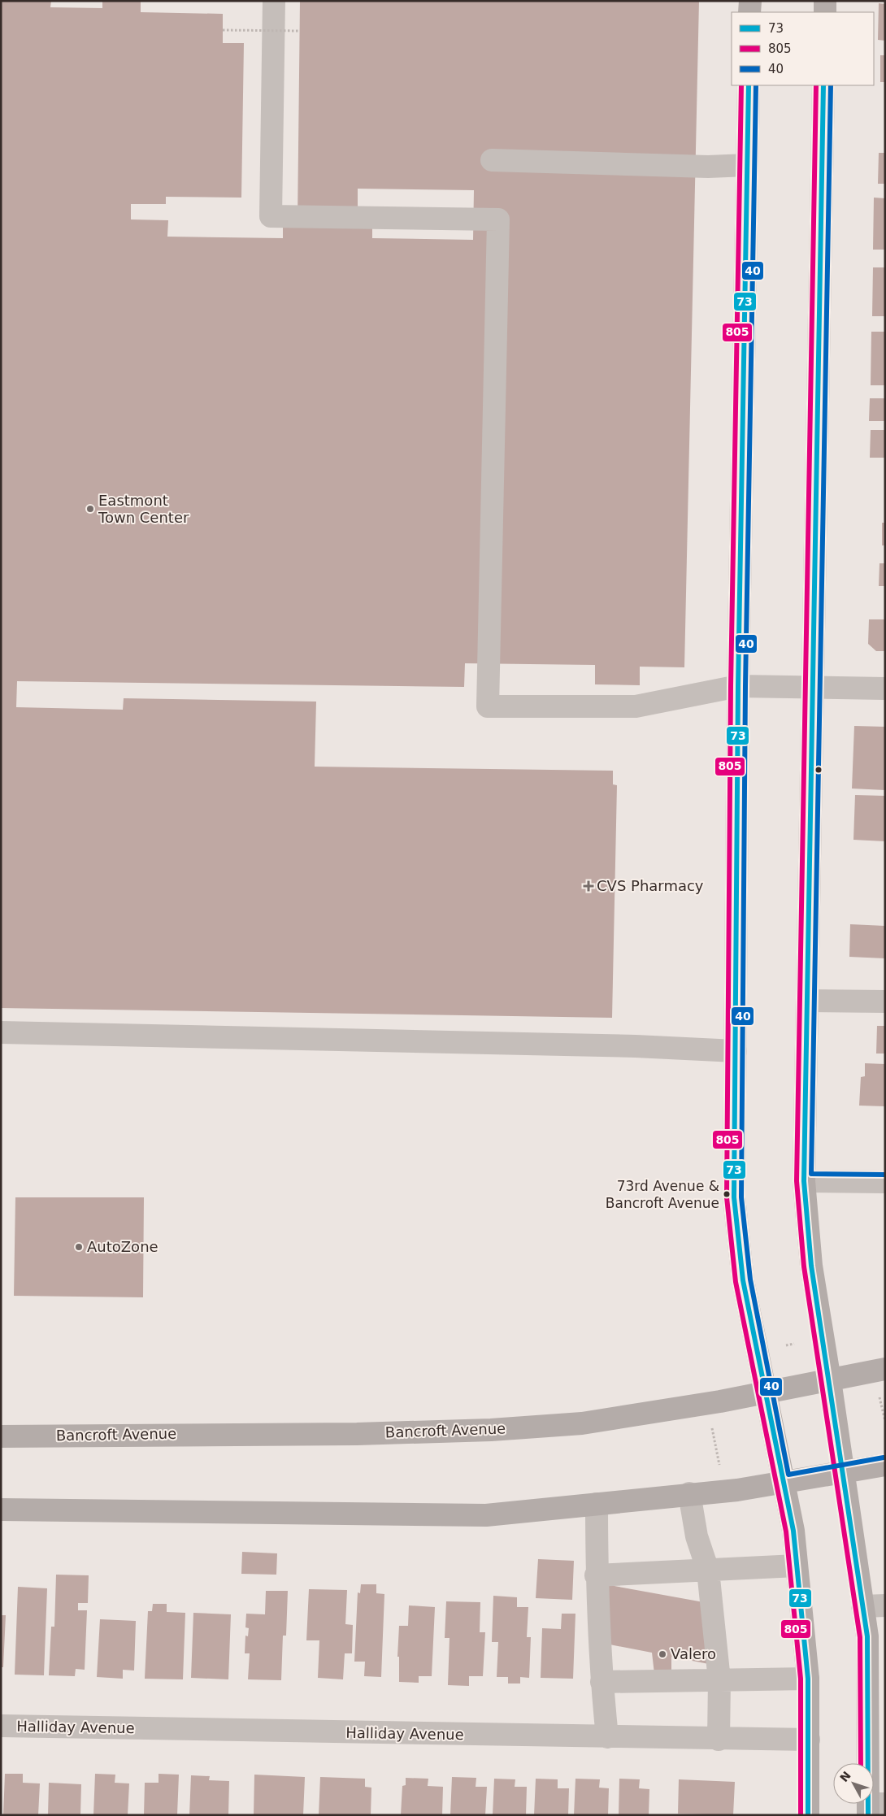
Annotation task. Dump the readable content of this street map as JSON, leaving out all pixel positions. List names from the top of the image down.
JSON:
{
  "streets": {
    "main road": ["Bancroft Avenue"],
    "street": ["Halliday Avenue"]
  },
  "places": {
    "other": [
      "Eastmont Town Center",
      "73rd Avenue & Bancroft Avenue",
      "AutoZone",
      "Valero"
    ],
    "health": ["CVS Pharmacy"]
  },
  "lines": ["transit line 73", "transit line 805", "transit line 40"],
  "legend": ["73", "805", "40"],
  "north": "top left"
}
